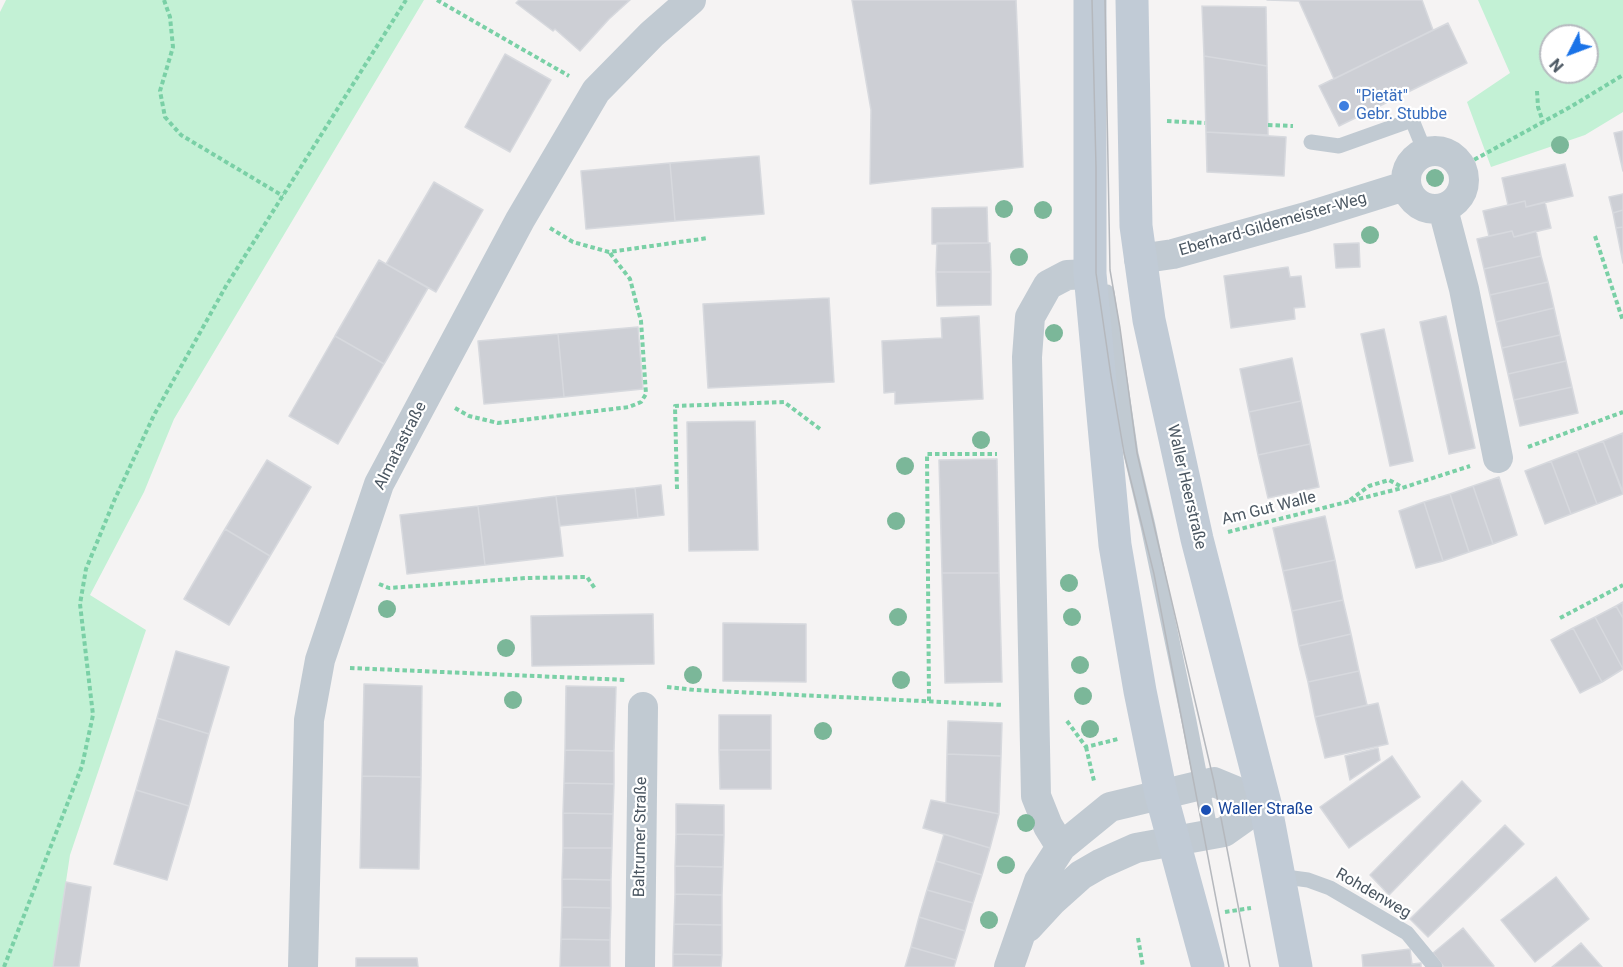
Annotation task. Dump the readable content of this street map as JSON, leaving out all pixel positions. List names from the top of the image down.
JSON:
{
  "streets": {
    "main road": ["Waller Heerstraße"],
    "street": ["Eberhard-Gildemeister-Weg", "Almatastraße", "Baltrumer Straße"],
    "lane": ["Rohdenweg"],
    "path": ["Am Gut Walle"]
  },
  "crossings": [
    ["Eberhard-Gildemeister-Weg", "Waller Heerstraße"],
    ["Waller Heerstraße", "Am Gut Walle"],
    ["Waller Heerstraße", "Rohdenweg"]
  ],
  "places": ["\"Pietät\" Gebr. Stubbe", "Waller Straße"],
  "north": "bottom left"
}
